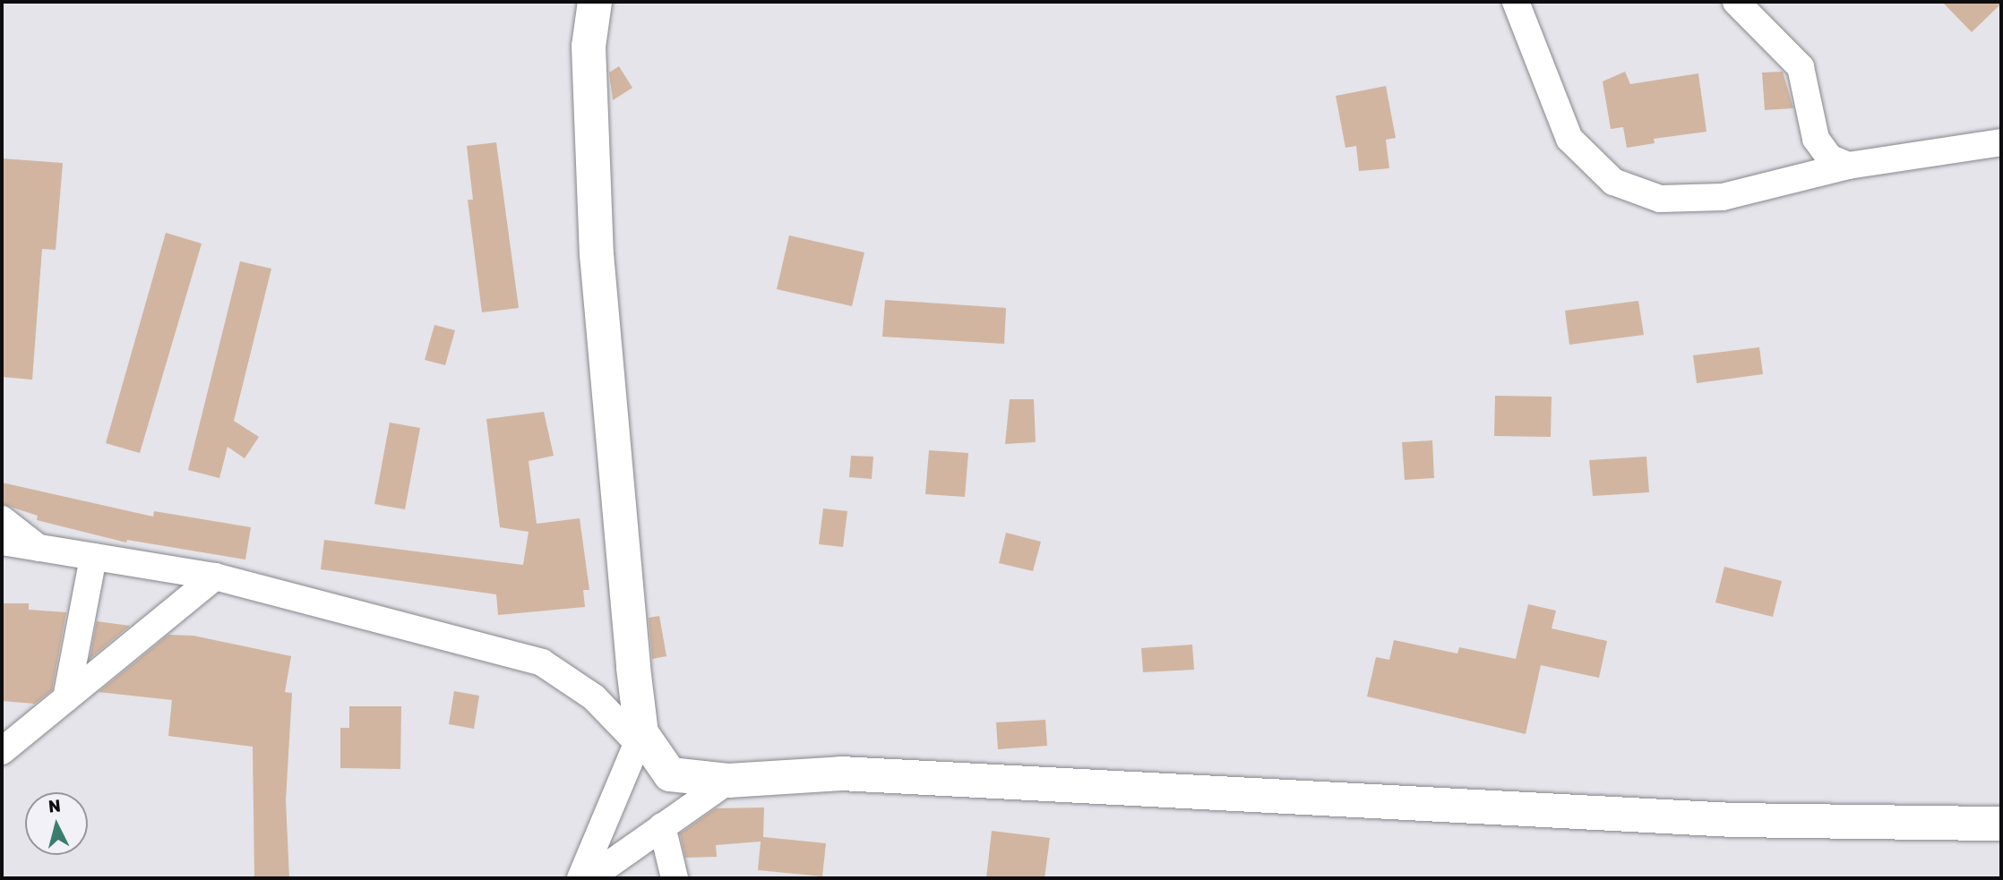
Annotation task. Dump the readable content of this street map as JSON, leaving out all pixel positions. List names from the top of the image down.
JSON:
{
  "north": "top"
}
